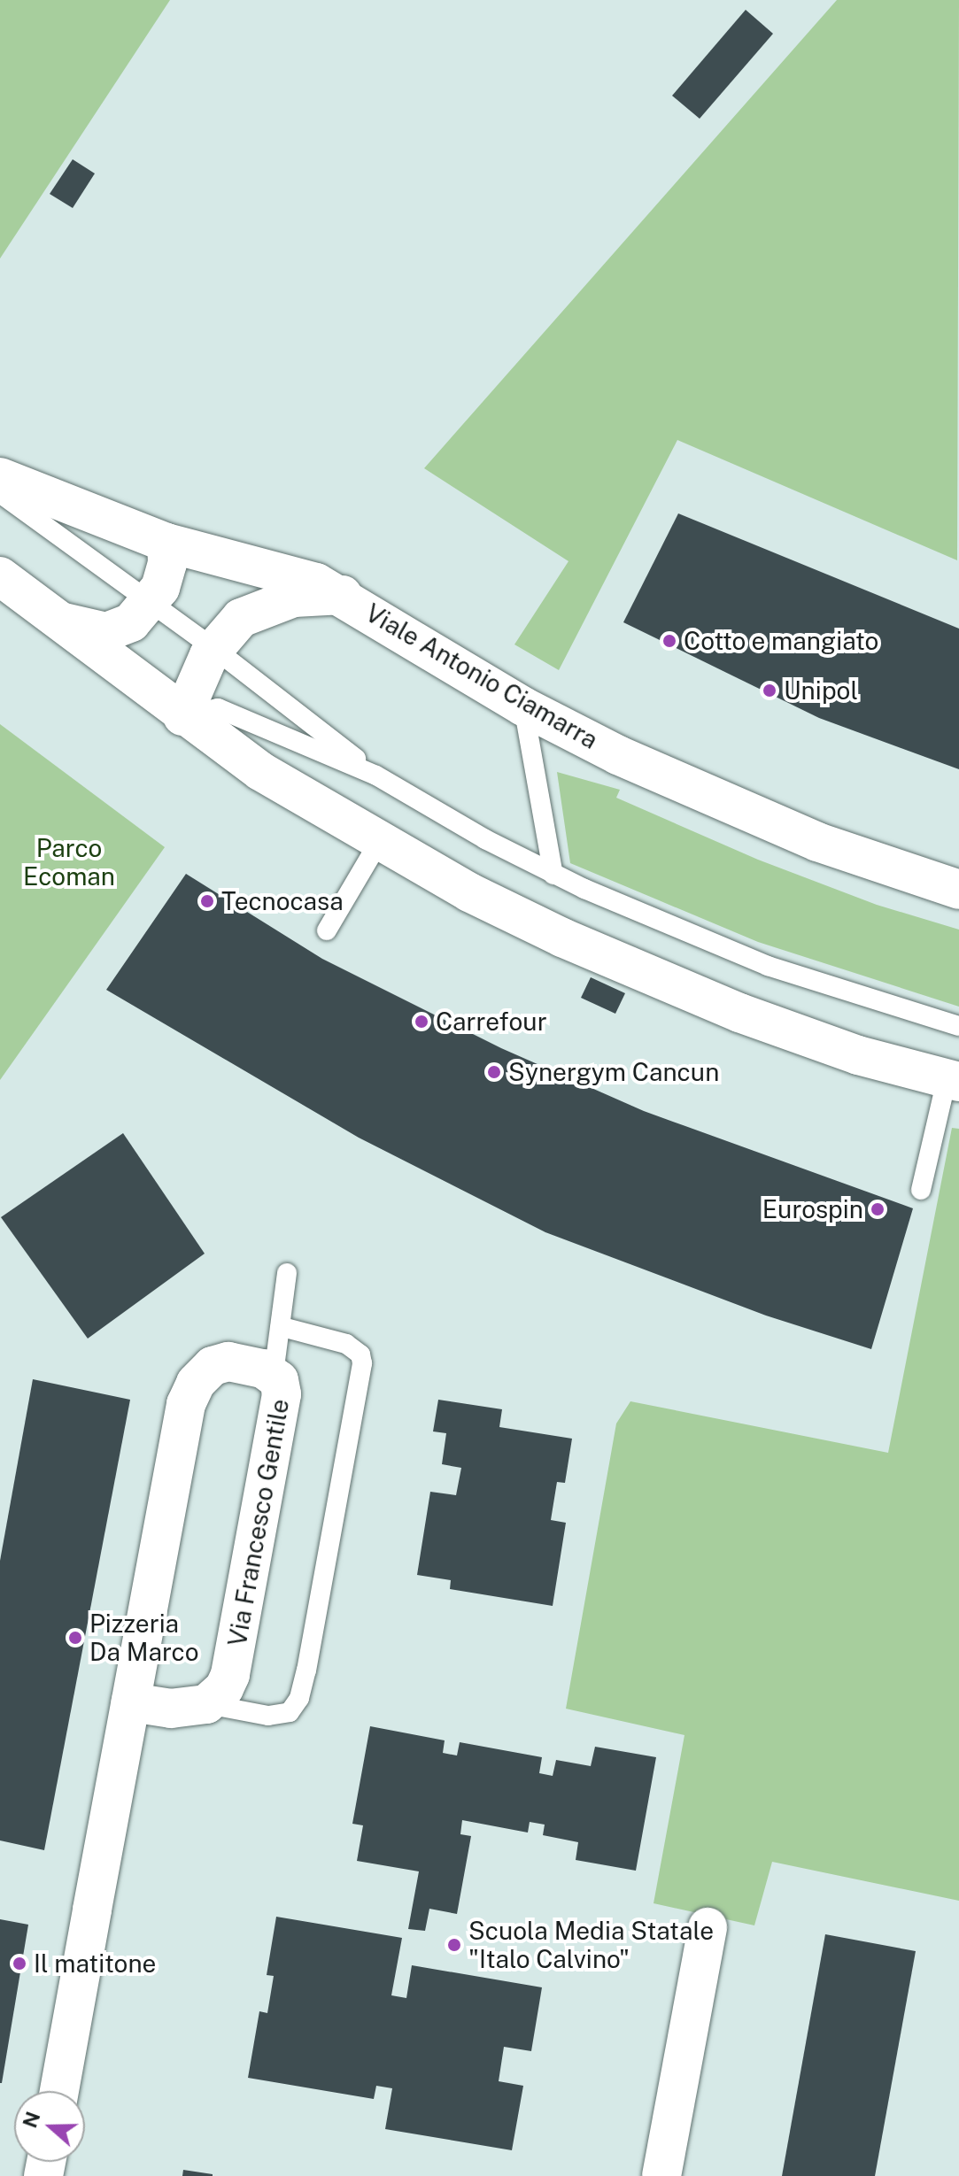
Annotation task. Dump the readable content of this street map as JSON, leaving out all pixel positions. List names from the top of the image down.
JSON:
{
  "streets": {
    "street": ["Viale Antonio Ciamarra", "Via Francesco Gentile"]
  },
  "parks": ["Parco Ecoman"],
  "places": [
    "Cotto e mangiato",
    "Unipol",
    "Tecnocasa",
    "Carrefour",
    "Synergym Cancun",
    "Eurospin",
    "Pizzeria Da Marco",
    "Scuola Media Statale \"Italo Calvino\"",
    "Il matitone"
  ],
  "north": "left"
}
